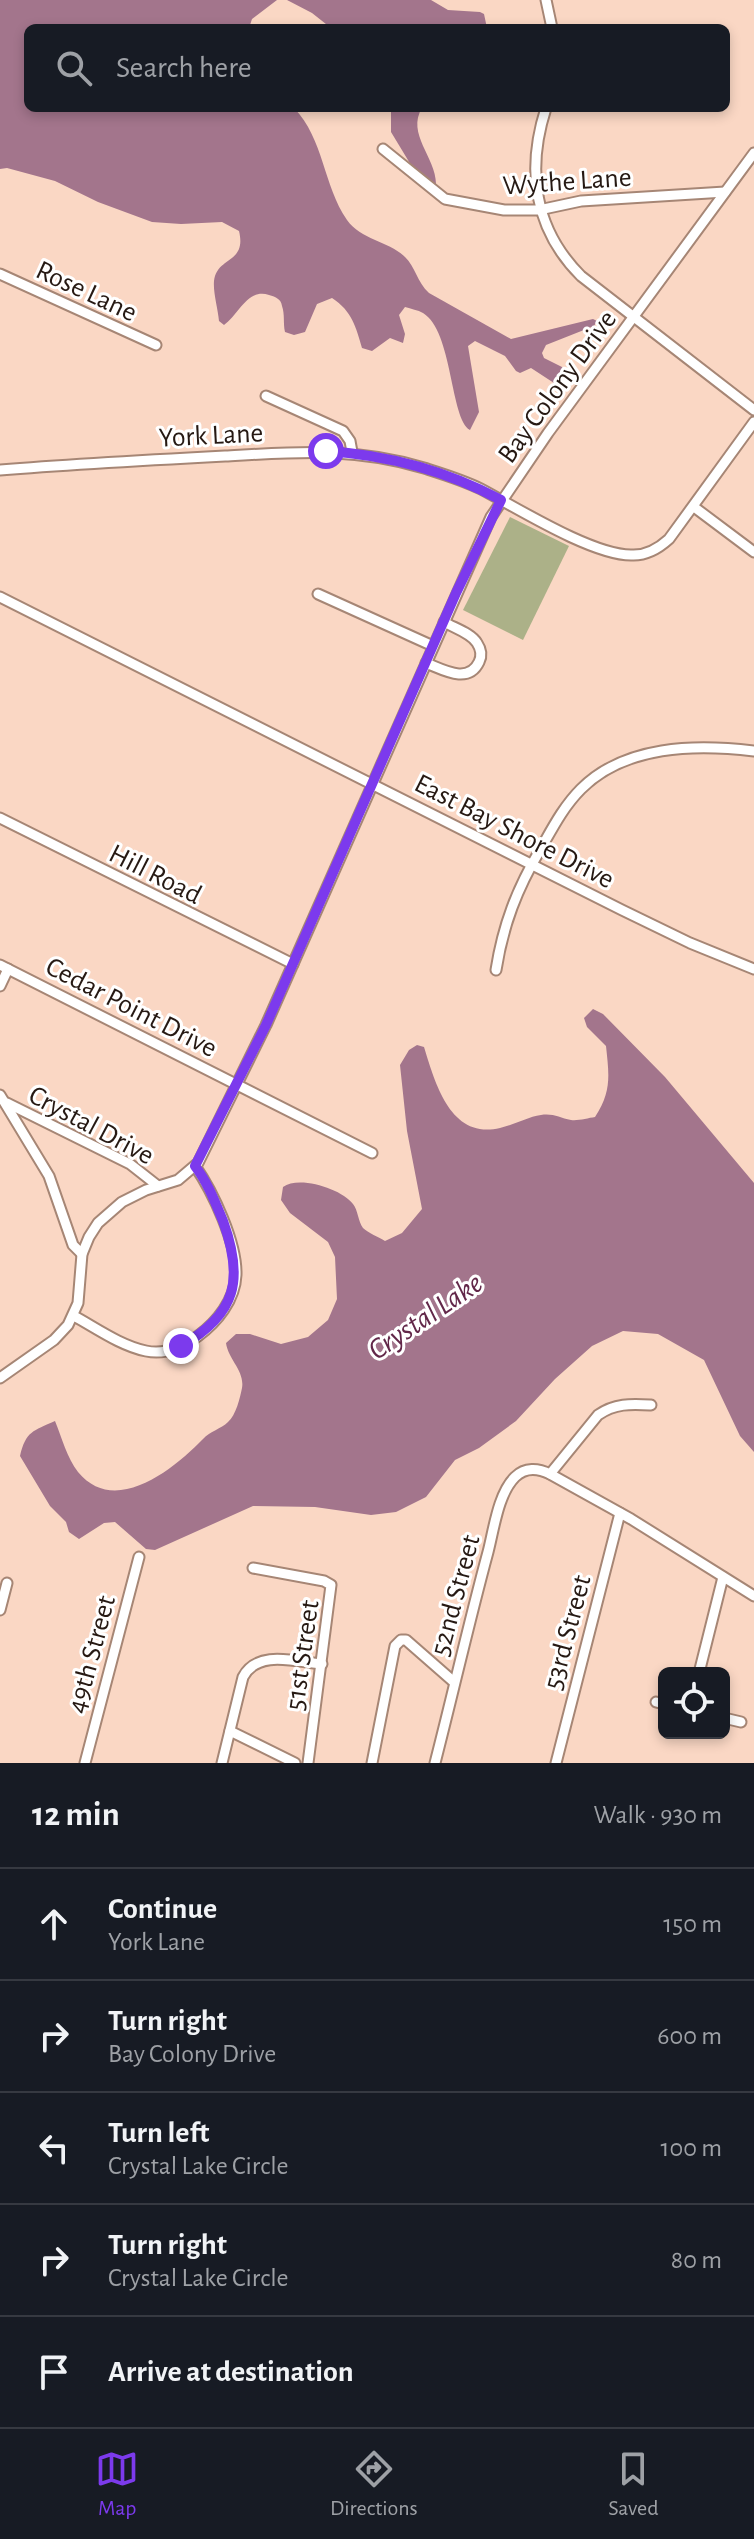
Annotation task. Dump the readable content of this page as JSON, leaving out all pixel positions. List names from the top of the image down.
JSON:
{
  "streets": {
    "street": [
      "Wythe Lane",
      "Rose Lane",
      "Bay Colony Drive",
      "York Lane",
      "East Bay Shore Drive",
      "Hill Road",
      "Cedar Point Drive",
      "Crystal Drive",
      "52nd Street",
      "53rd Street",
      "49th Street",
      "51st Street"
    ]
  },
  "crossings": [
    ["Wythe Lane", "Bay Colony Drive"],
    ["Bay Colony Drive", "York Lane"],
    ["Bay Colony Drive", "East Bay Shore Drive"],
    ["Bay Colony Drive", "Hill Road"],
    ["Bay Colony Drive", "Cedar Point Drive"],
    ["Bay Colony Drive", "Crystal Drive"]
  ],
  "water": ["Crystal Lake"],
  "page": {
    "search": "Search here",
    "heading": ["12 min", "Walk · 930 m"],
    "list": [
      ["Continue", "York Lane", "150 m"],
      ["Turn right", "Bay Colony Drive", "600 m"],
      ["Turn left", "Crystal Lake Circle", "100 m"],
      ["Turn right", "Crystal Lake Circle", "80 m"],
      "Arrive at destination"
    ],
    "nav": ["Map", "Directions", "Saved"]
  }
}
